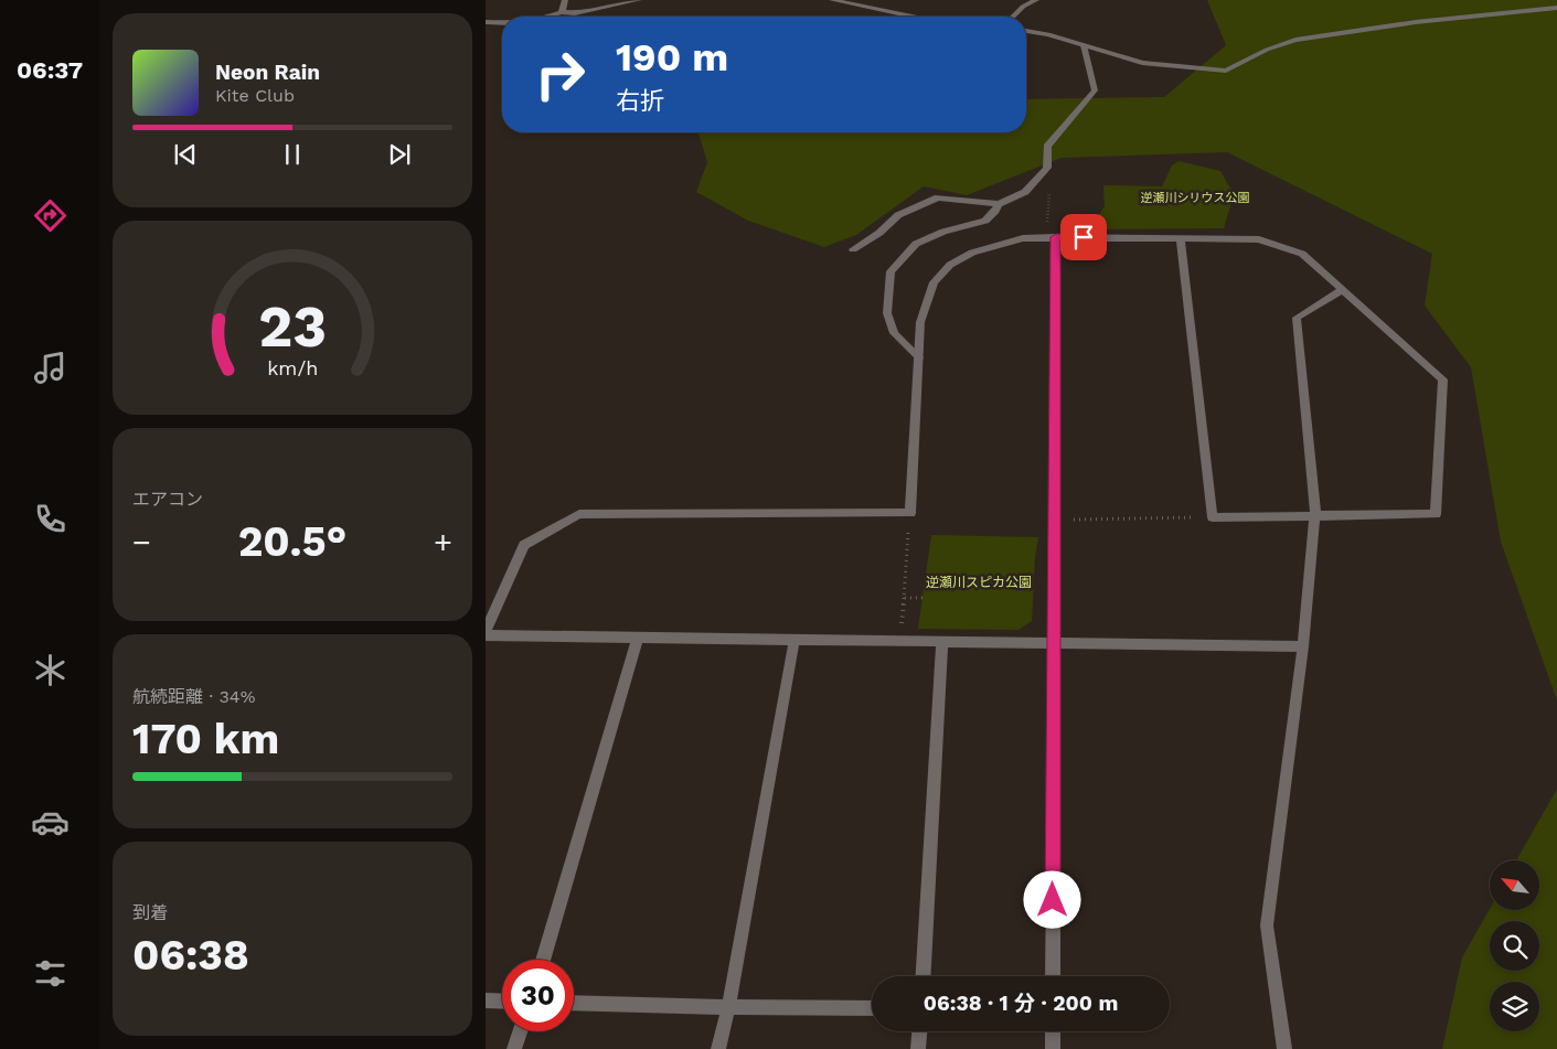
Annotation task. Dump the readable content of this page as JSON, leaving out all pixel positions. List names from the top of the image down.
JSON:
{
  "parks": ["逆瀬川シリウス公園", "逆瀬川スピカ公園"],
  "north": "top left",
  "page": {
    "tabs": "06:37",
    "turn": ["190 m", "右折"],
    "song": ["Neon Rain", "Kite Club"],
    "tile": [
      "エアコン",
      ["航続距離 · 34%", "170 km"],
      ["到着", "06:38"]
    ],
    "heat": ["−", "20.5°", "+"],
    "limit": "30",
    "trip": "06:38 · 1 分 · 200 m",
    "gauge": ["23", "km/h"]
  }
}
